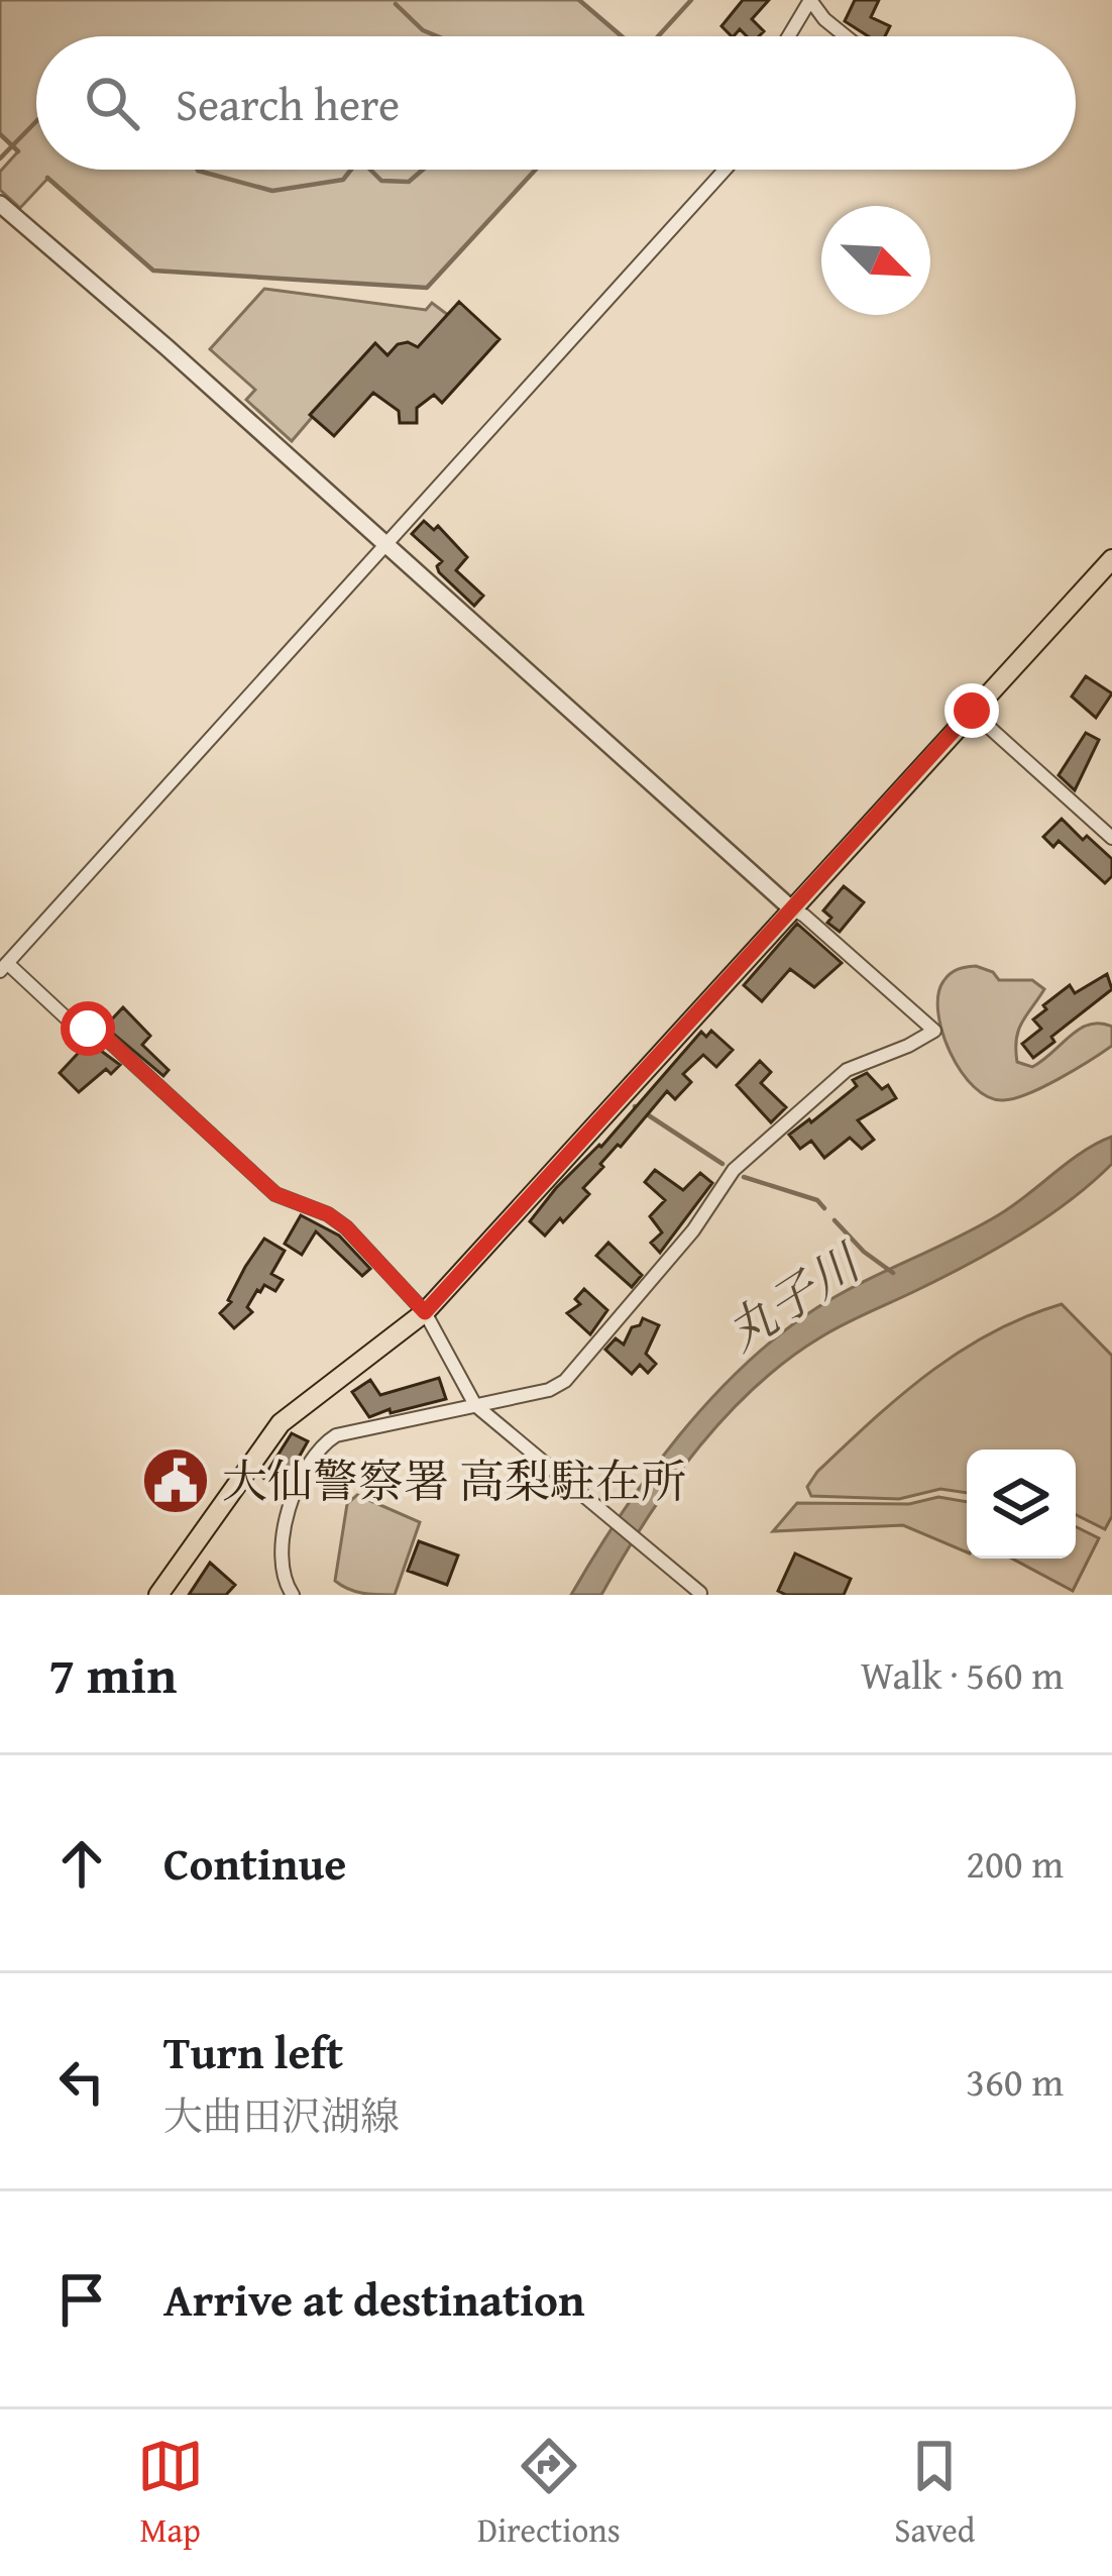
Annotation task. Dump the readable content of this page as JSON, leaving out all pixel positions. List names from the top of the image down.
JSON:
{
  "water": ["丸子川"],
  "places": {
    "public building": ["大仙警察署 高梨駐在所"]
  },
  "north": "bottom right",
  "page": {
    "search": "Search here",
    "heading": ["7 min", "Walk · 560 m"],
    "list": [
      ["Continue", "200 m"],
      ["Turn left", "大曲田沢湖線", "360 m"],
      "Arrive at destination"
    ],
    "nav": ["Map", "Directions", "Saved"]
  }
}
